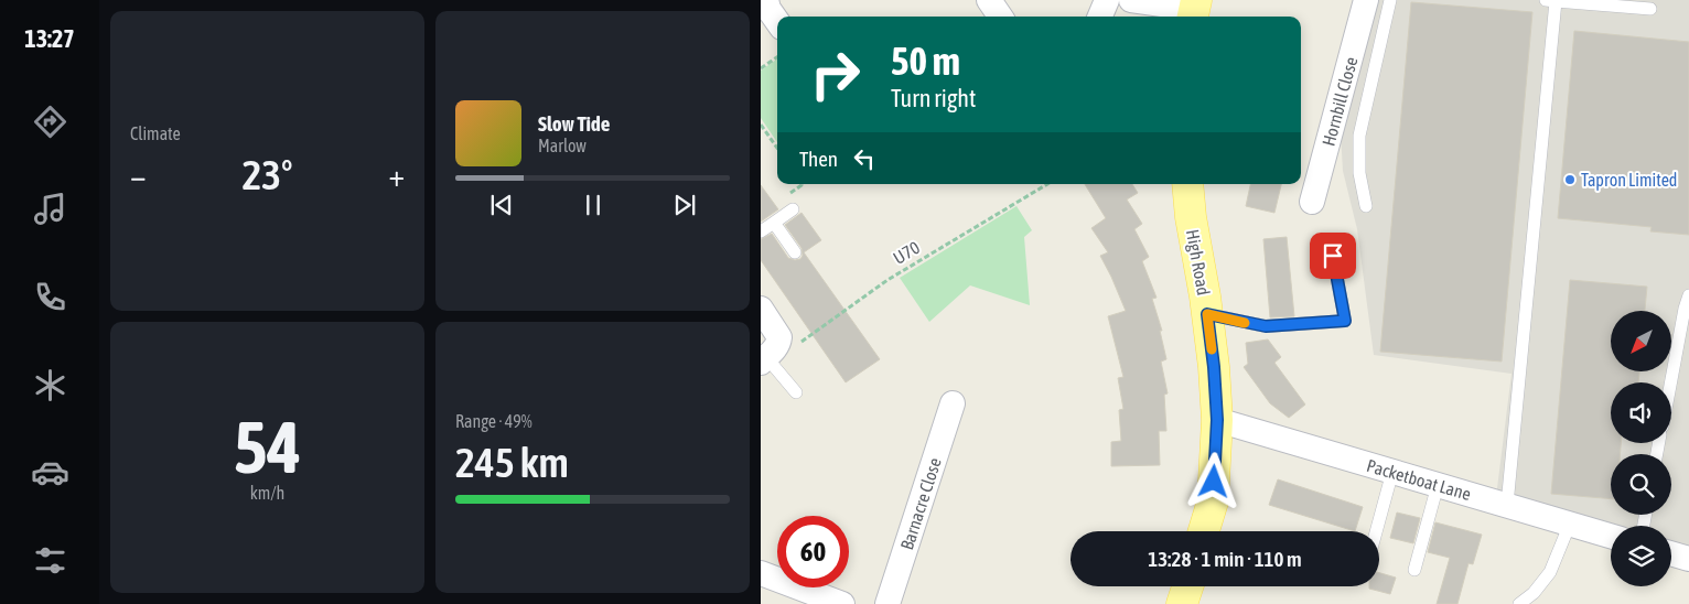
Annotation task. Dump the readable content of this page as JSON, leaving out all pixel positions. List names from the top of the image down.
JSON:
{
  "streets": {
    "main road": ["High Road"],
    "street": ["Hornbill Close", "Packetboat Lane", "Barnacre Close"],
    "path": ["U70"]
  },
  "crossings": [
    ["High Road", "Packetboat Lane"]
  ],
  "places": ["Tapron Limited"],
  "north": "bottom left",
  "page": {
    "tabs": "13:27",
    "tile": [
      "Climate",
      ["54", "km/h"],
      ["Range · 49%", "245 km"]
    ],
    "turn": ["50 m", "Turn right"],
    "song": ["Slow Tide", "Marlow"],
    "then": "Then",
    "heat": ["−", "23°", "+"],
    "limit": "60",
    "trip": "13:28 · 1 min · 110 m"
  }
}
